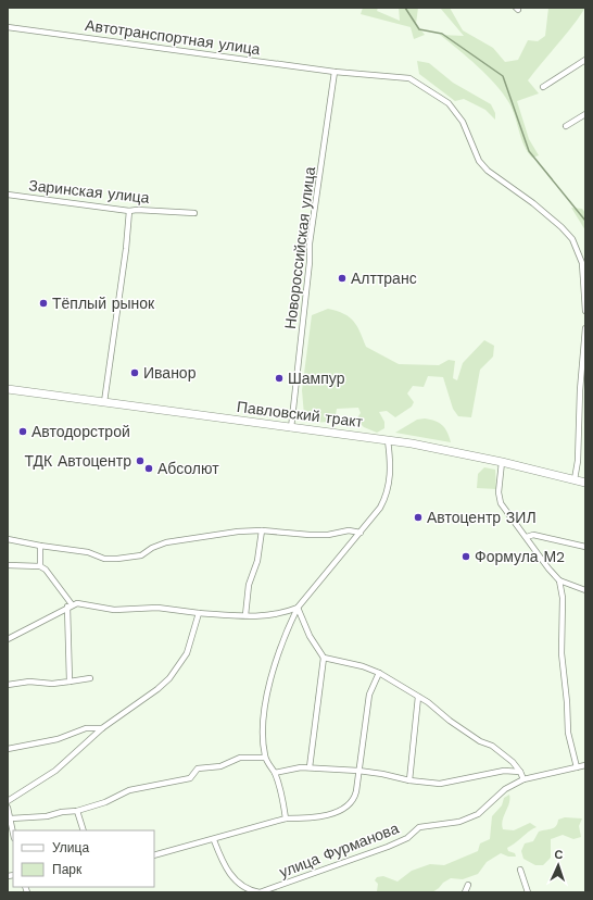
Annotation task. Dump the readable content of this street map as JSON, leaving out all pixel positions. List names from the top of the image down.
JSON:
{
  "streets": {
    "main road": ["Павловский тракт"],
    "street": [
      "Автотранспортная улица",
      "Заринская улица",
      "Новороссийская улица",
      "улица Фурманова"
    ]
  },
  "crossings": [
    ["Автотранспортная улица", "Новороссийская улица"],
    ["Новороссийская улица", "Павловский тракт"]
  ],
  "places": [
    "Алттранс",
    "Тёплый рынок",
    "Иванор",
    "Шампур",
    "Автодорстрой",
    "ТДК Автоцентр",
    "Абсолют",
    "Автоцентр ЗИЛ",
    "Формула М2"
  ],
  "legend": ["Улица", "Парк"],
  "north": "top"
}
